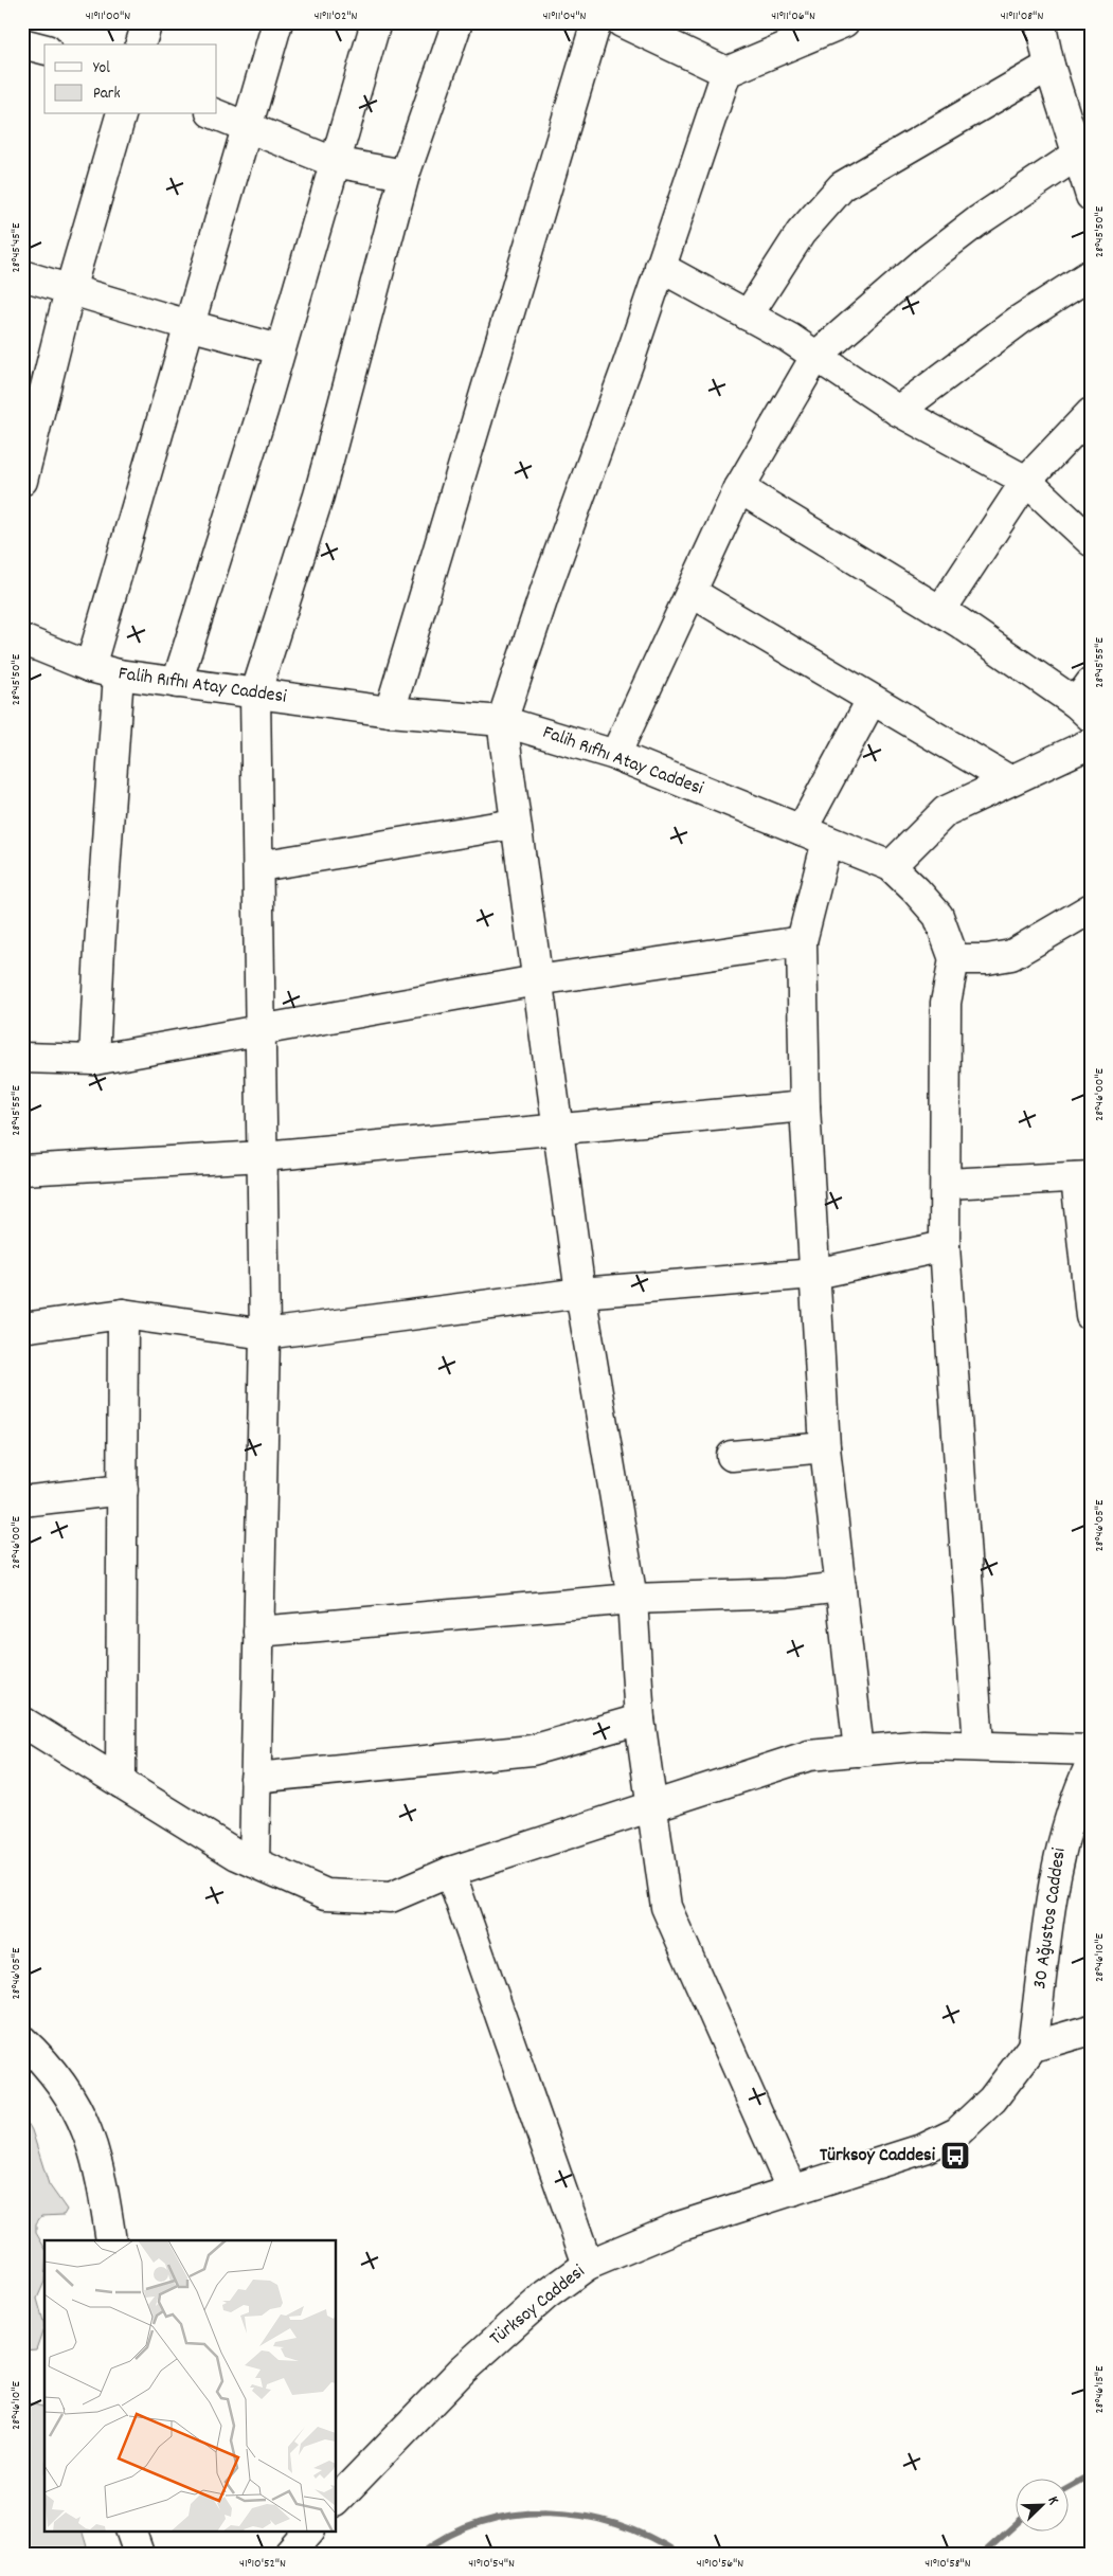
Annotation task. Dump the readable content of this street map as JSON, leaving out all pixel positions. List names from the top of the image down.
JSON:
{
  "streets": {
    "street": ["Falih Rıfhı Atay Caddesi", "30 Ağustos Caddesi", "Türksoy Caddesi"]
  },
  "crossings": [
    ["30 Ağustos Caddesi", "Türksoy Caddesi"]
  ],
  "places": {
    "bus stop": ["Türksoy Caddesi"]
  },
  "legend": ["Yol", "Park"],
  "north": "top right",
  "coordinates": [
    "41°11'00\"N",
    "41°11'02\"N",
    "41°11'04\"N",
    "41°11'06\"N",
    "41°11'08\"N",
    "28°45'50\"E",
    "28°45'45\"E",
    "28°45'55\"E",
    "28°46'00\"E",
    "28°46'05\"E",
    "28°46'10\"E",
    "28°46'15\"E",
    "41°10'52\"N",
    "41°10'54\"N",
    "41°10'56\"N",
    "41°10'58\"N"
  ]
}
